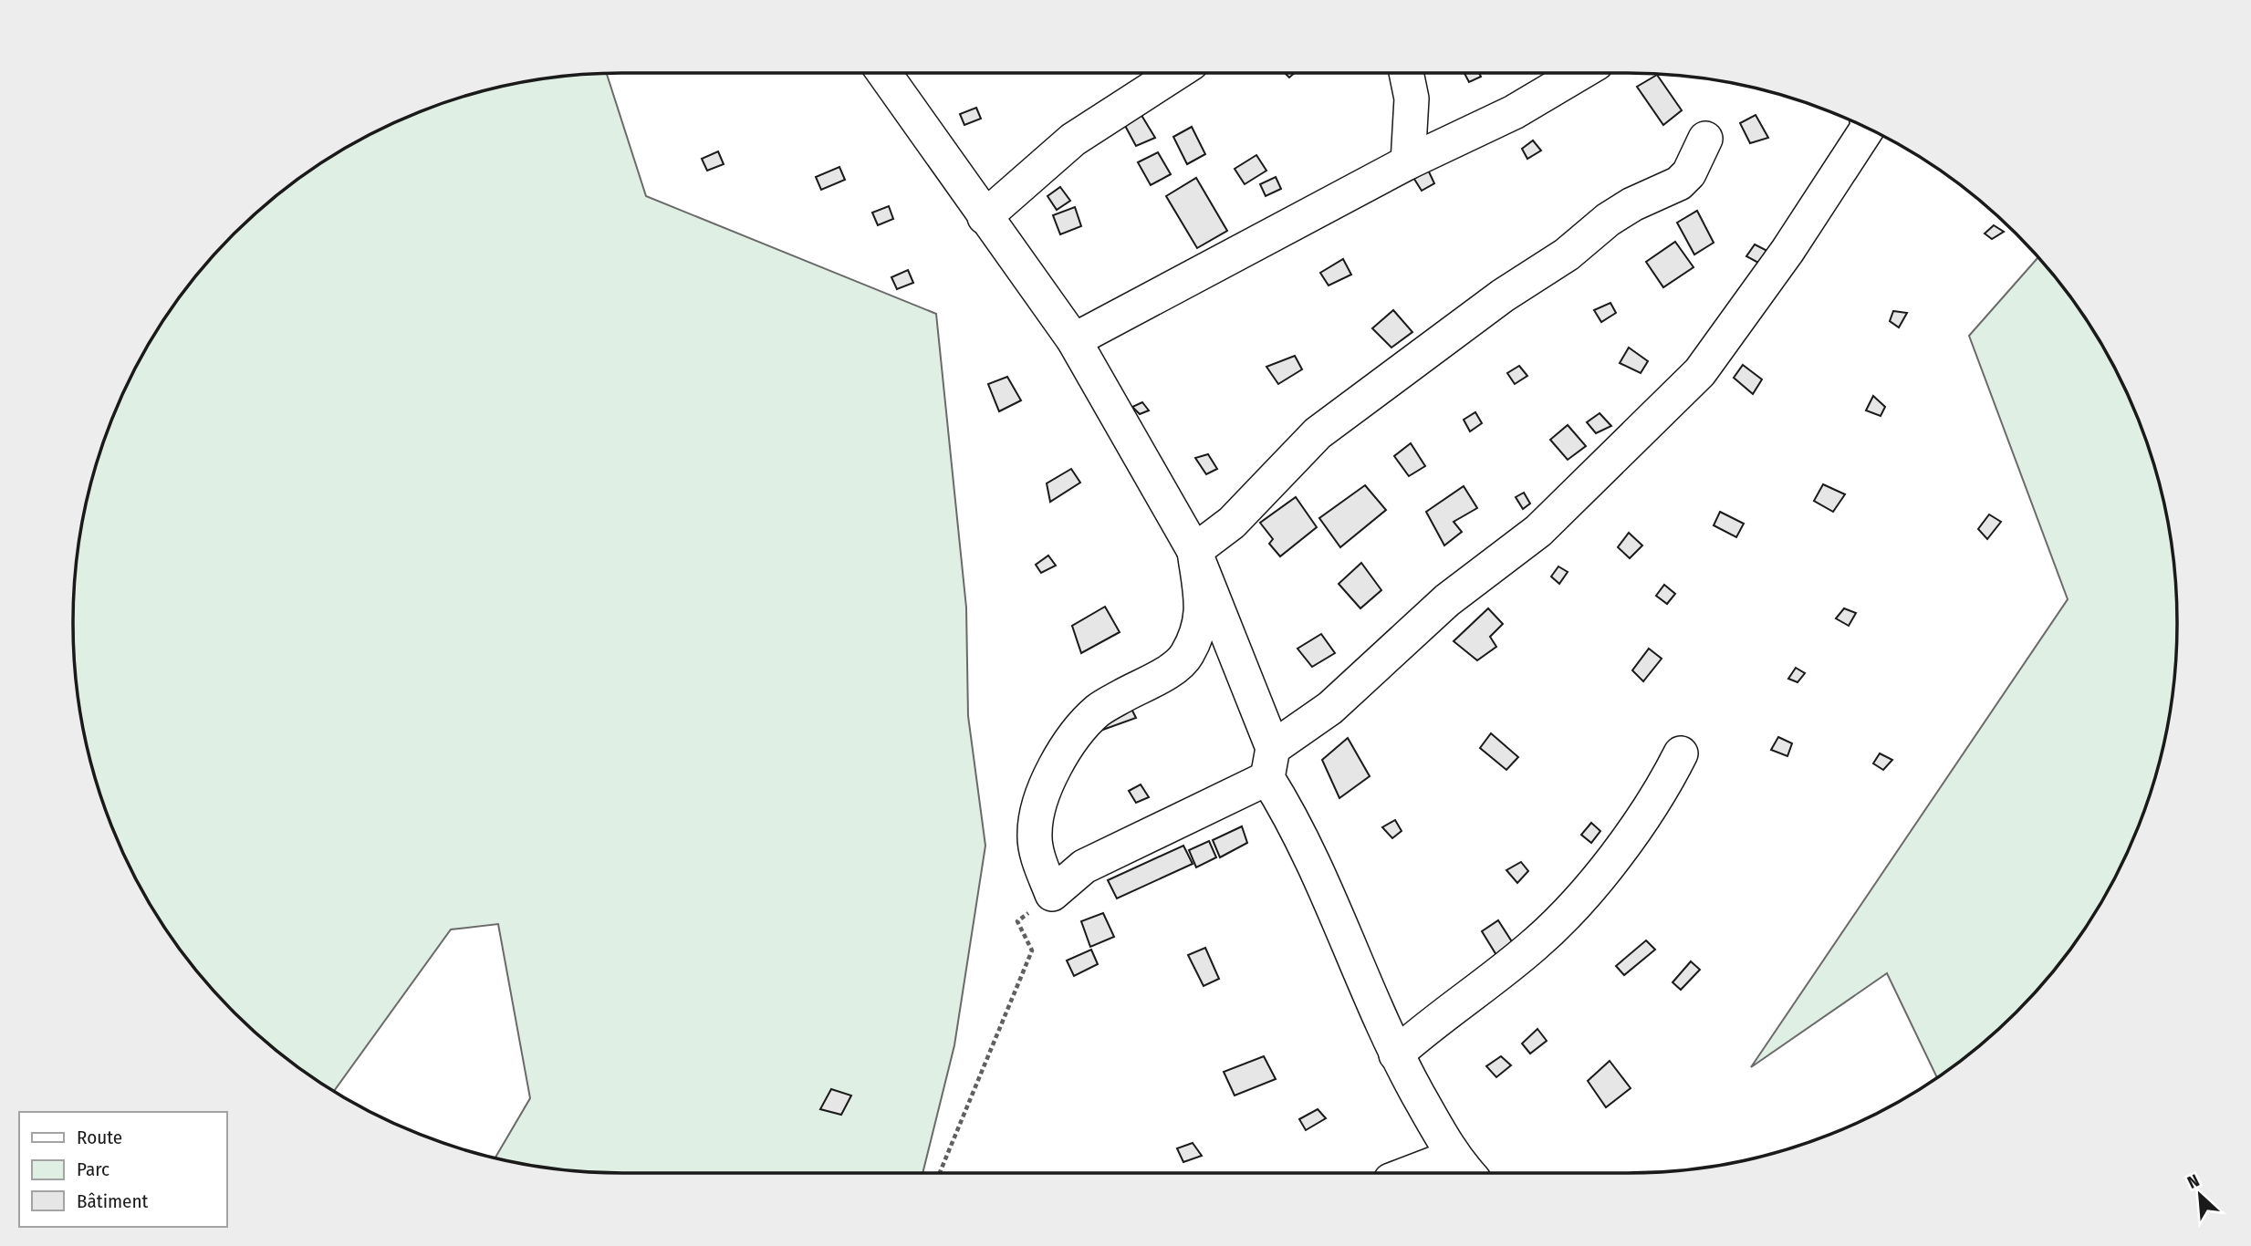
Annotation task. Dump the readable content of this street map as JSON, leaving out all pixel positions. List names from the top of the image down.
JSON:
{
  "legend": ["Route", "Parc", "Bâtiment"],
  "north": "top left"
}
